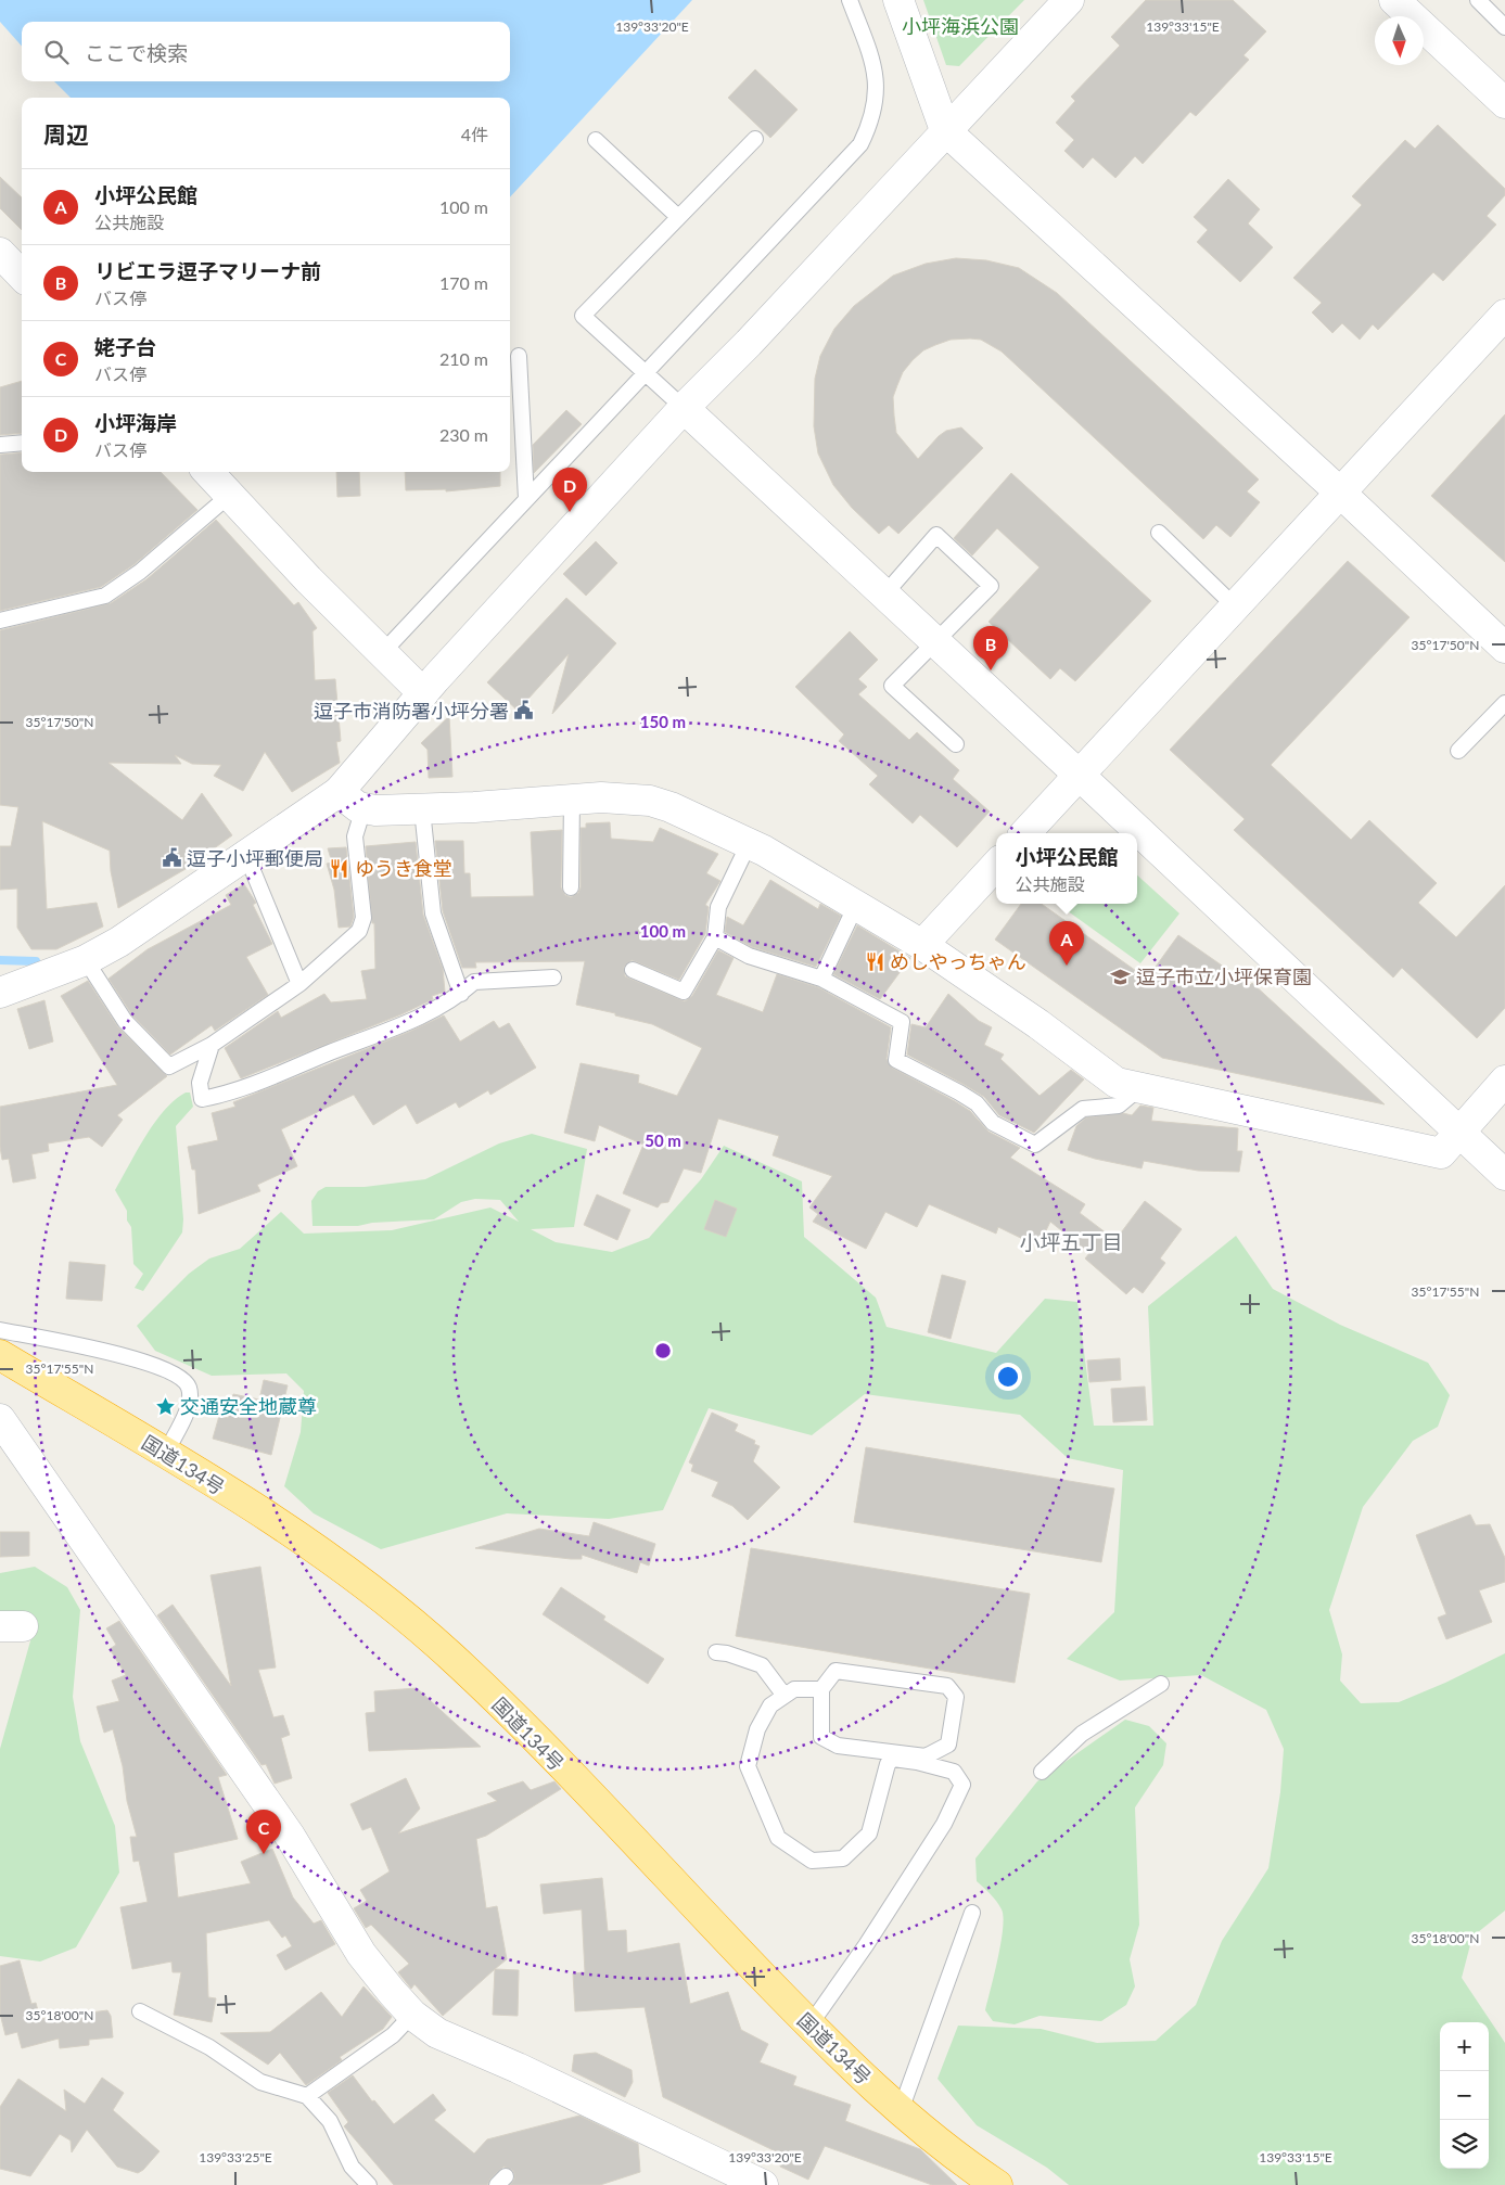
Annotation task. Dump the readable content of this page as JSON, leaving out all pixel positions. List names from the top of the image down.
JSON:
{
  "streets": {
    "highway": ["国道134号"]
  },
  "districts": ["小坪五丁目"],
  "parks": ["小坪海浜公園"],
  "places": {
    "public building": ["逗子市消防署小坪分署", "逗子小坪郵便局"],
    "restaurant": ["ゆうき食堂", "めしやっちゃん"],
    "school or university": ["逗子市立小坪保育園"],
    "place": ["交通安全地蔵尊"]
  },
  "north": "bottom",
  "page": {
    "search": "ここで検索",
    "heading": ["周辺", "4件"],
    "list": [
      {
        "mark": "A",
        "name": "小坪公民館",
        "note": "公共施設",
        "value": "100 m"
      },
      {
        "mark": "B",
        "name": "リビエラ逗子マリーナ前",
        "note": "バス停",
        "value": "170 m"
      },
      {
        "mark": "C",
        "name": "姥子台",
        "note": "バス停",
        "value": "210 m"
      },
      {
        "mark": "D",
        "name": "小坪海岸",
        "note": "バス停",
        "value": "230 m"
      }
    ],
    "pins": [
      "D",
      "B",
      "A",
      "C"
    ],
    "popup": ["小坪公民館", "公共施設"],
    "map_buttons": ["+", "−"]
  },
  "coordinates": [
    "139°33'20\"E",
    "139°33'15\"E",
    "35°17'50\"N",
    "35°17'55\"N",
    "35°18'00\"N",
    "139°33'25\"E"
  ],
  "rings": ["150 m", "100 m", "50 m"]
}
